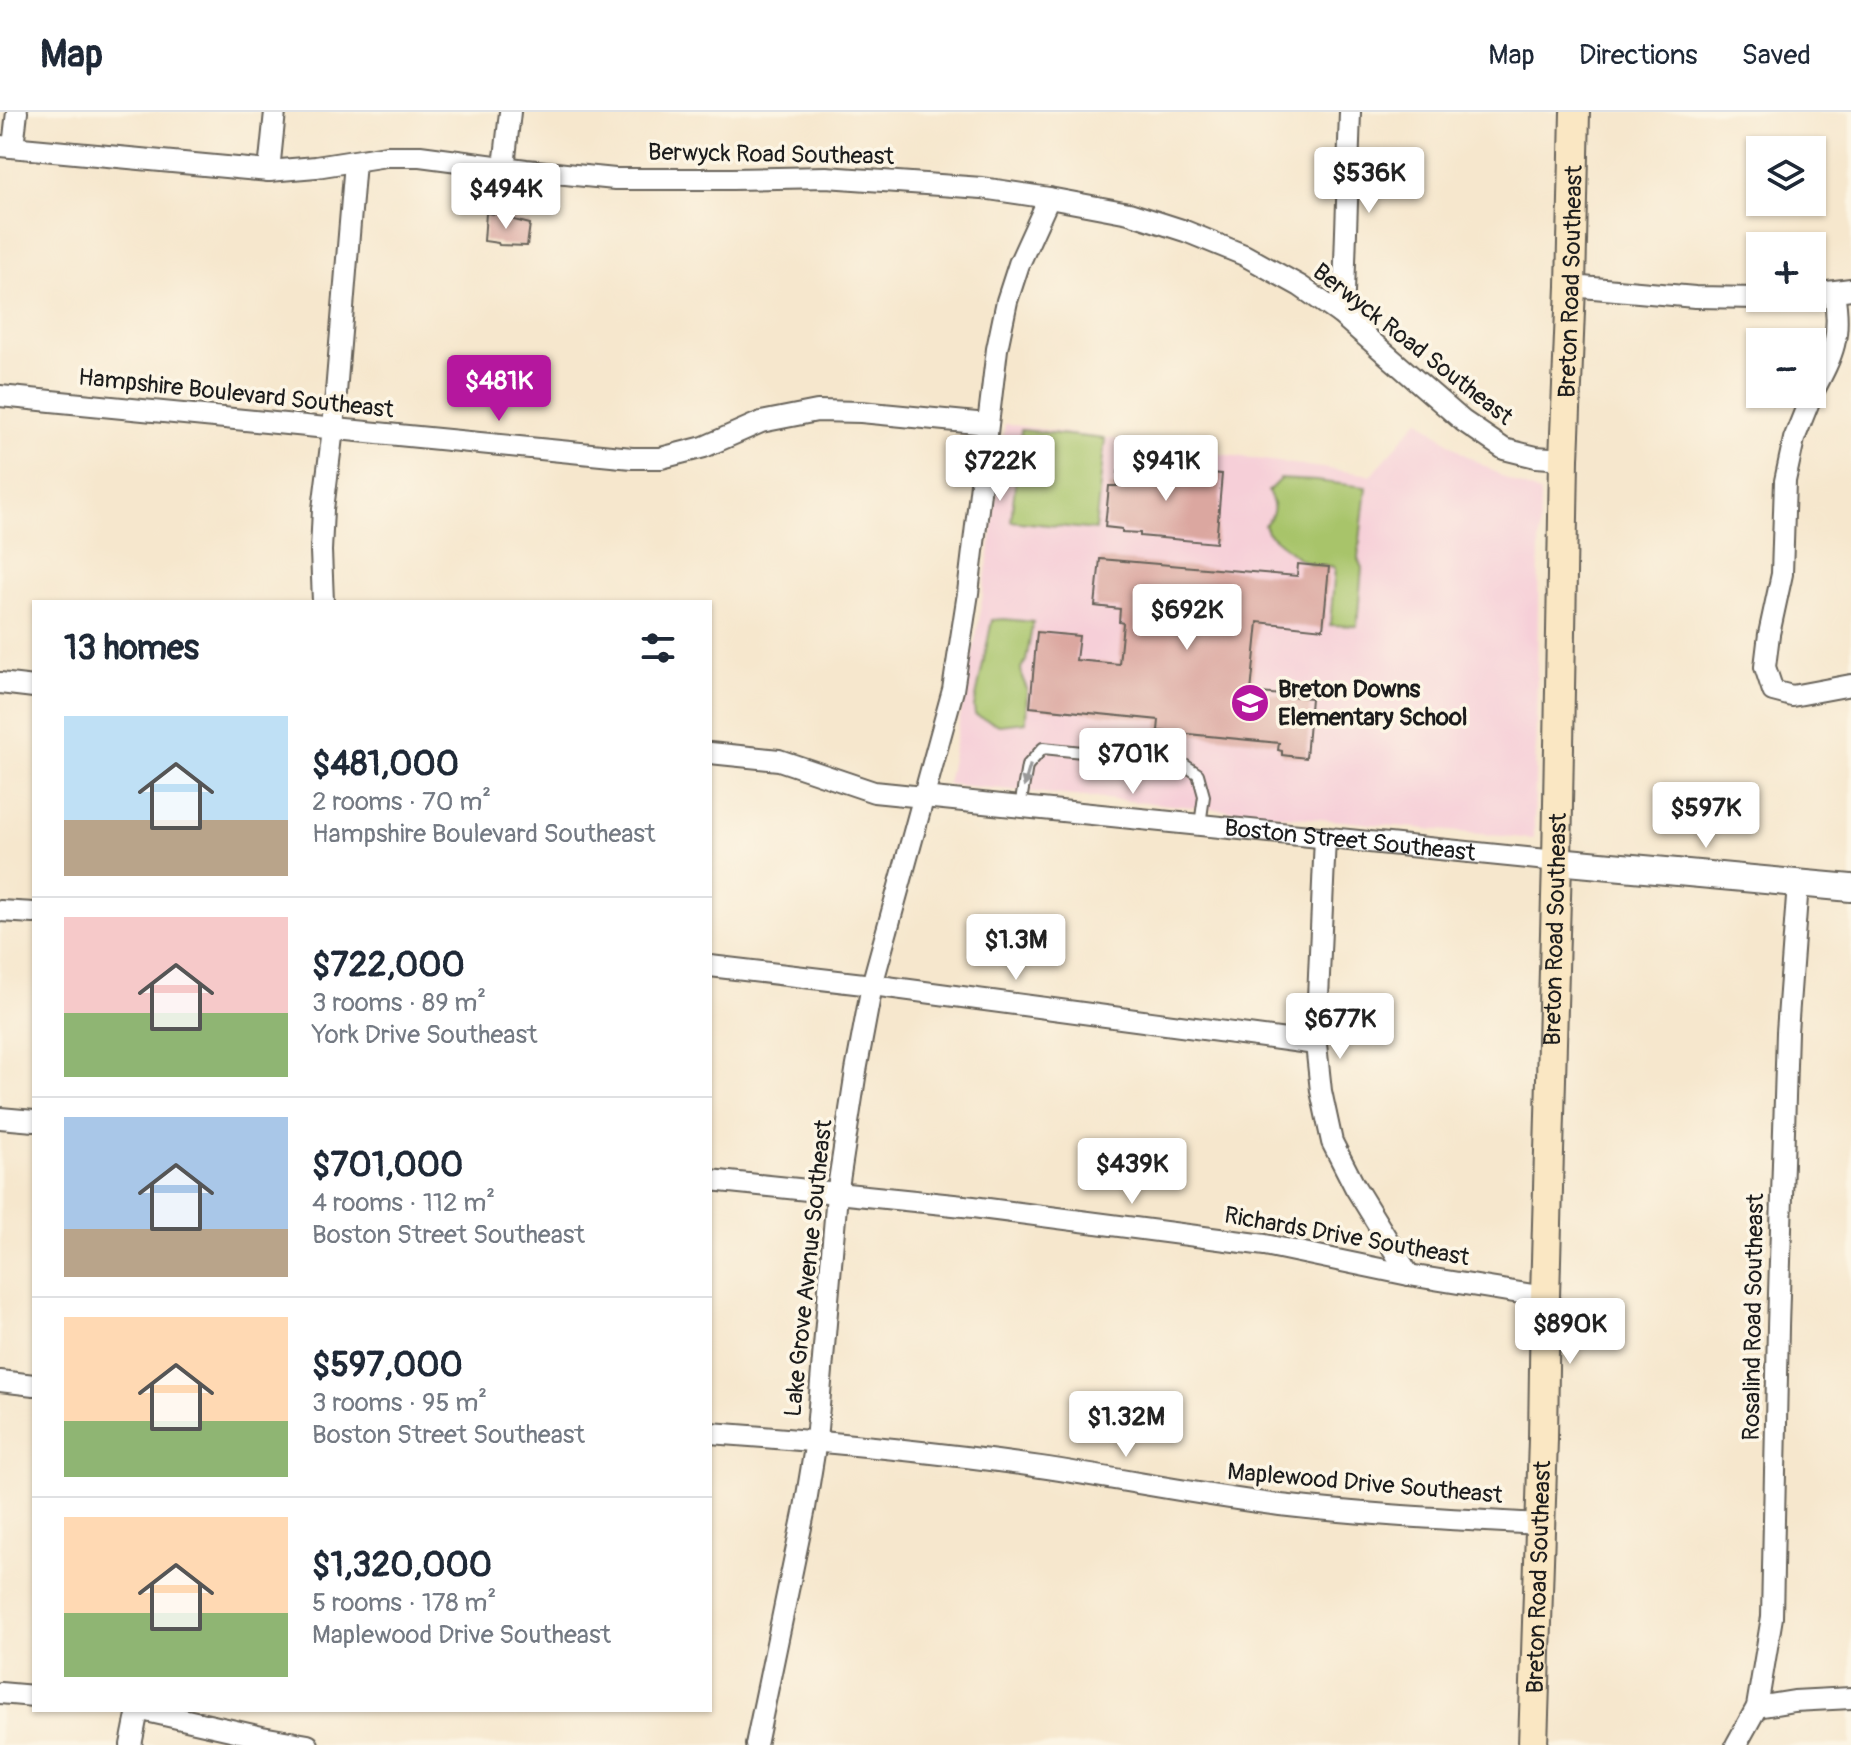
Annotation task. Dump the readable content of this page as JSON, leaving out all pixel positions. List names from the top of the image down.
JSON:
{
  "streets": {
    "main road": ["Breton Road Southeast"],
    "street": [
      "Berwyck Road Southeast",
      "Hampshire Boulevard Southeast",
      "Boston Street Southeast",
      "Richards Drive Southeast",
      "Lake Grove Avenue Southeast",
      "Rosalind Road Southeast",
      "Maplewood Drive Southeast"
    ]
  },
  "crossings": [
    ["Berwyck Road Southeast", "Breton Road Southeast"],
    ["Berwyck Road Southeast", "Lake Grove Avenue Southeast"],
    ["Breton Road Southeast", "Boston Street Southeast"],
    ["Breton Road Southeast", "Richards Drive Southeast"],
    ["Breton Road Southeast", "Maplewood Drive Southeast"],
    ["Hampshire Boulevard Southeast", "Lake Grove Avenue Southeast"],
    ["Boston Street Southeast", "Lake Grove Avenue Southeast"],
    ["Boston Street Southeast", "Rosalind Road Southeast"],
    ["Richards Drive Southeast", "Lake Grove Avenue Southeast"],
    ["Lake Grove Avenue Southeast", "Maplewood Drive Southeast"]
  ],
  "places": {
    "school or university": ["Breton Downs Elementary School"]
  },
  "page": {
    "header": "Map",
    "nav": ["Map", "Directions", "Saved"],
    "map_buttons": ["+", "−"],
    "price": [
      "$536K",
      "$494K",
      "$481K",
      "$722K",
      "$941K",
      "$692K",
      "$701K",
      "$597K",
      "$1.3M",
      "$677K",
      "$439K",
      "$890K",
      "$1.32M"
    ],
    "heading": "13 homes",
    "list": [
      {
        "name": "$481,000",
        "note": "2 rooms · 70 m² · Hampshire Boulevard Southeast"
      },
      {
        "name": "$722,000",
        "note": "3 rooms · 89 m² · York Drive Southeast"
      },
      {
        "name": "$701,000",
        "note": "4 rooms · 112 m² · Boston Street Southeast"
      },
      {
        "name": "$597,000",
        "note": "3 rooms · 95 m² · Boston Street Southeast"
      },
      {
        "name": "$1,320,000",
        "note": "5 rooms · 178 m² · Maplewood Drive Southeast"
      }
    ]
  }
}
